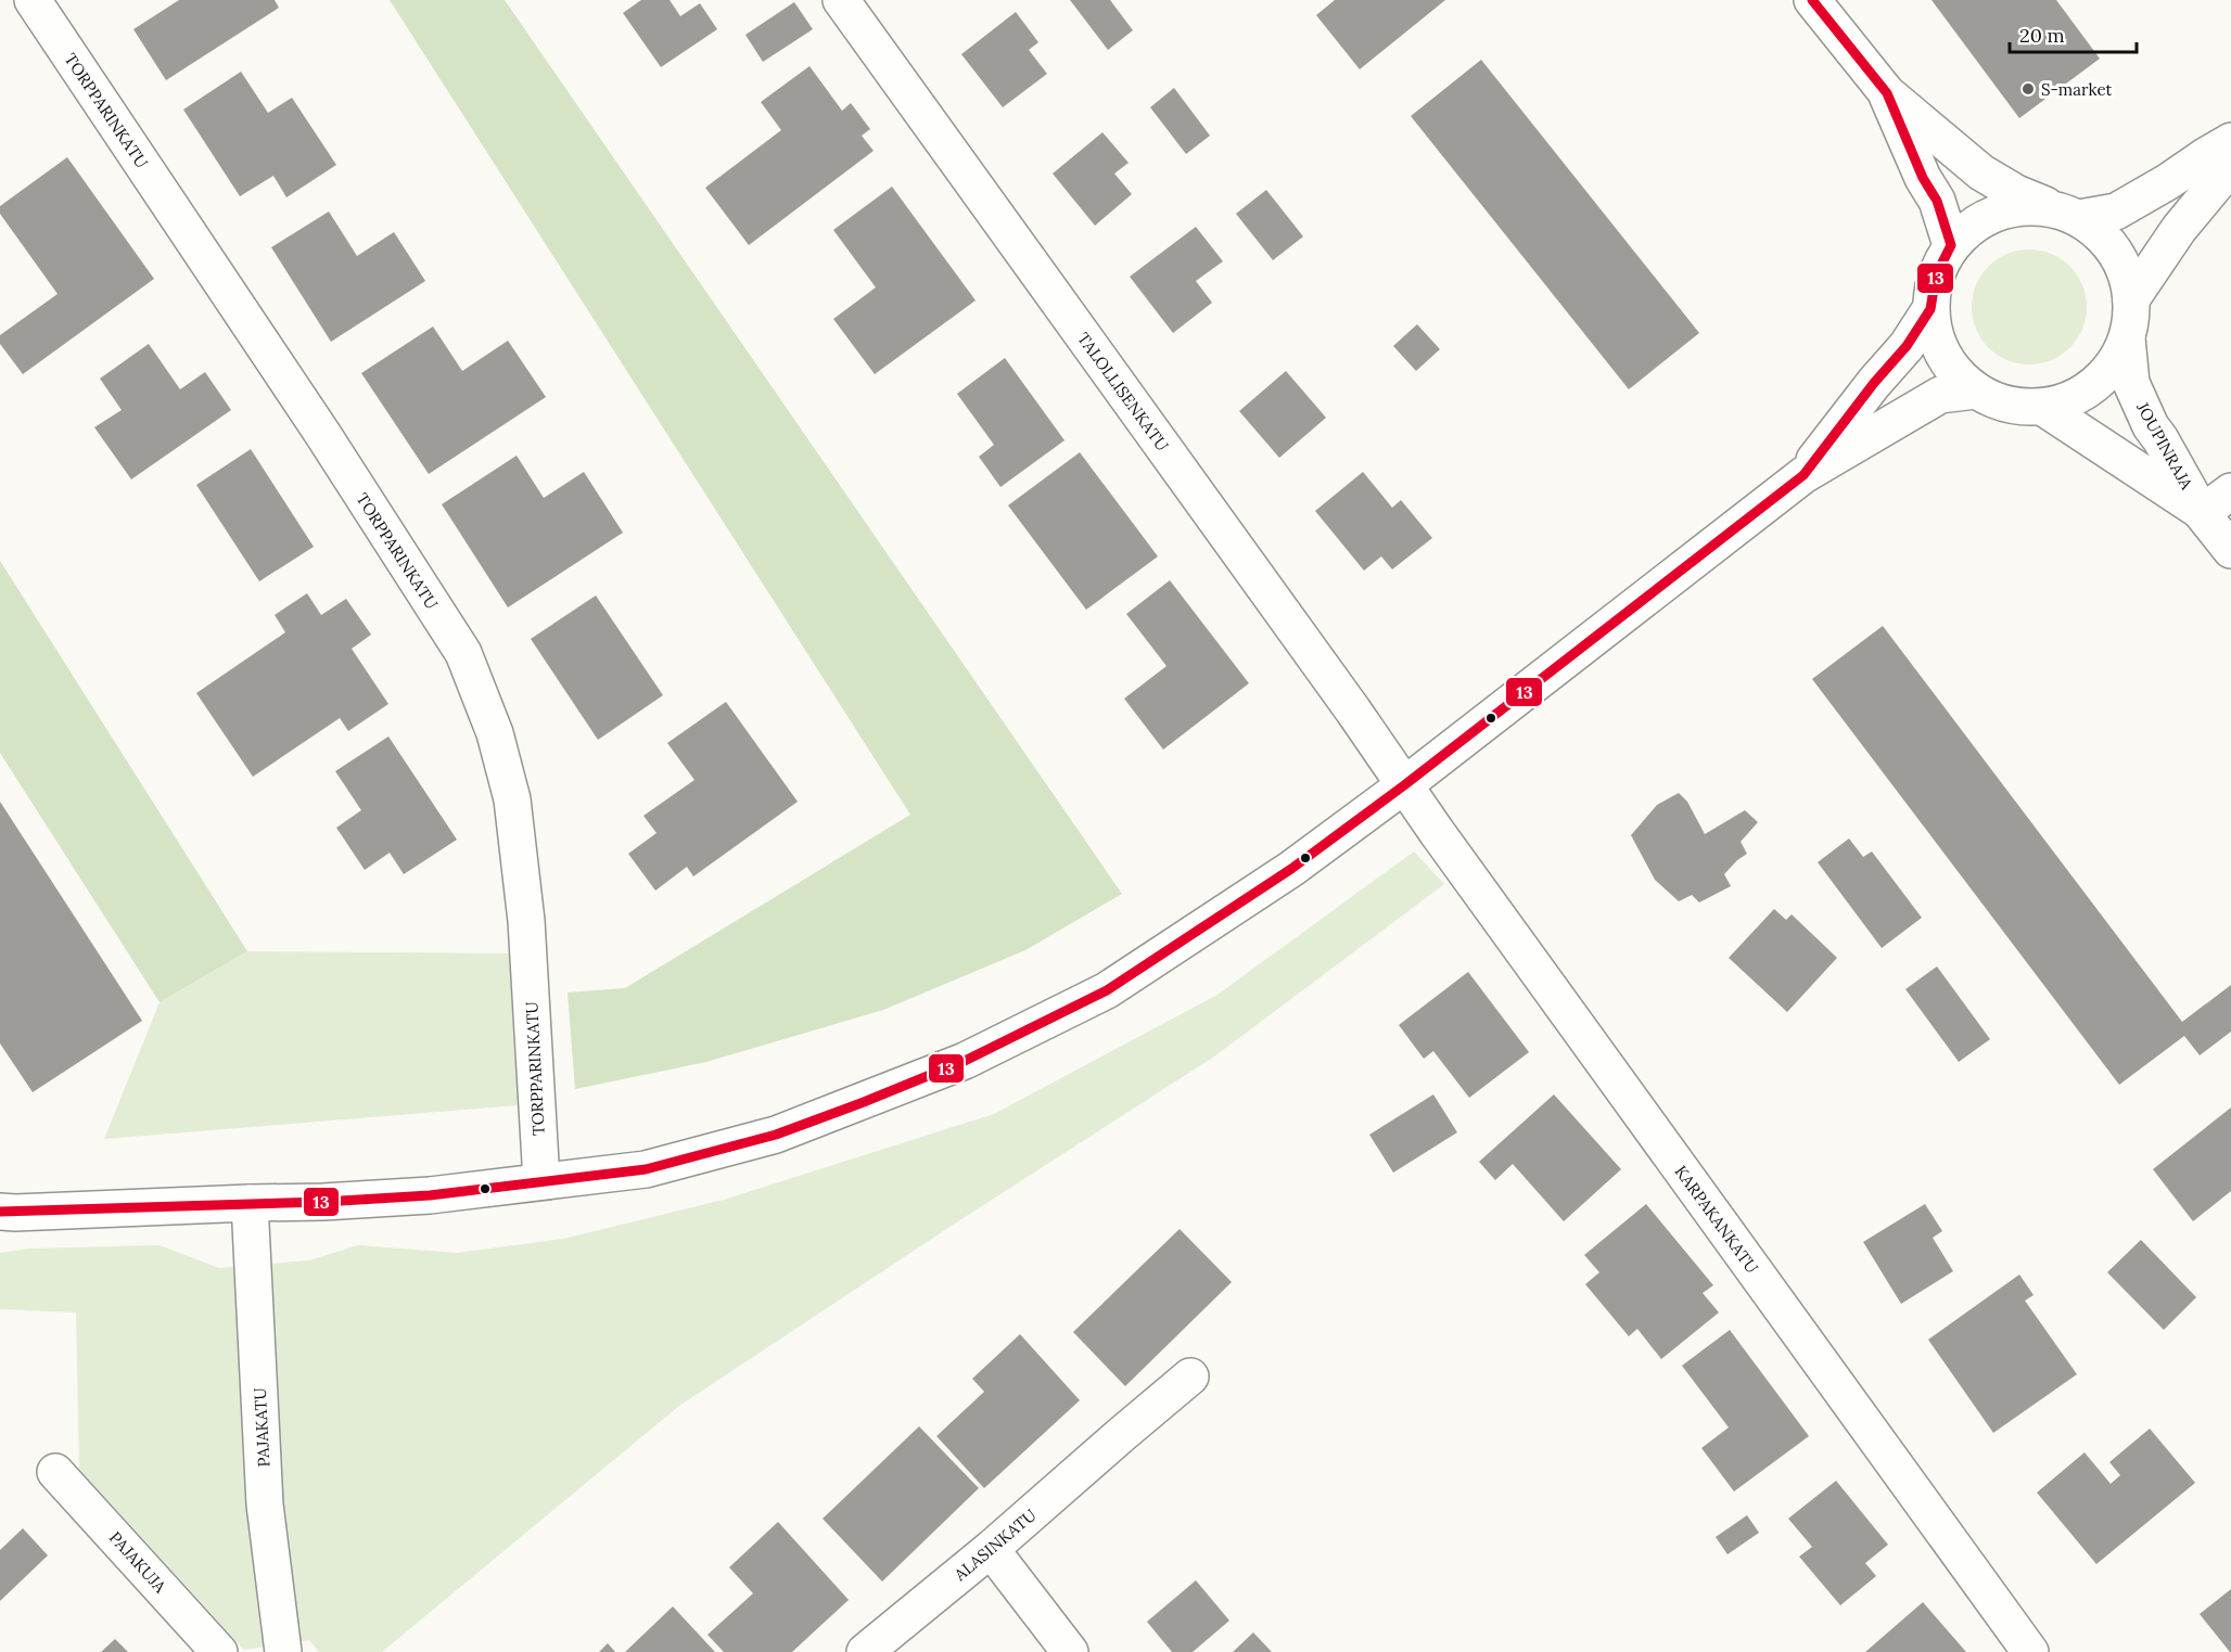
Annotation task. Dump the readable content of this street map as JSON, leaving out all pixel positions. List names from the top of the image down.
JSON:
{
  "streets": {
    "street": [
      "TORPPARINKATU",
      "TALOLLISENKATU",
      "JOUPINRAJA",
      "KARPAKANKATU",
      "PAJAKATU",
      "ALASINKATU",
      "PAJAKUJA"
    ]
  },
  "crossings": [
    ["TALOLLISENKATU", "KARPAKANKATU"]
  ],
  "places": ["S-market"],
  "lines": ["transit line 13"],
  "scale_bar": "20 m"
}
